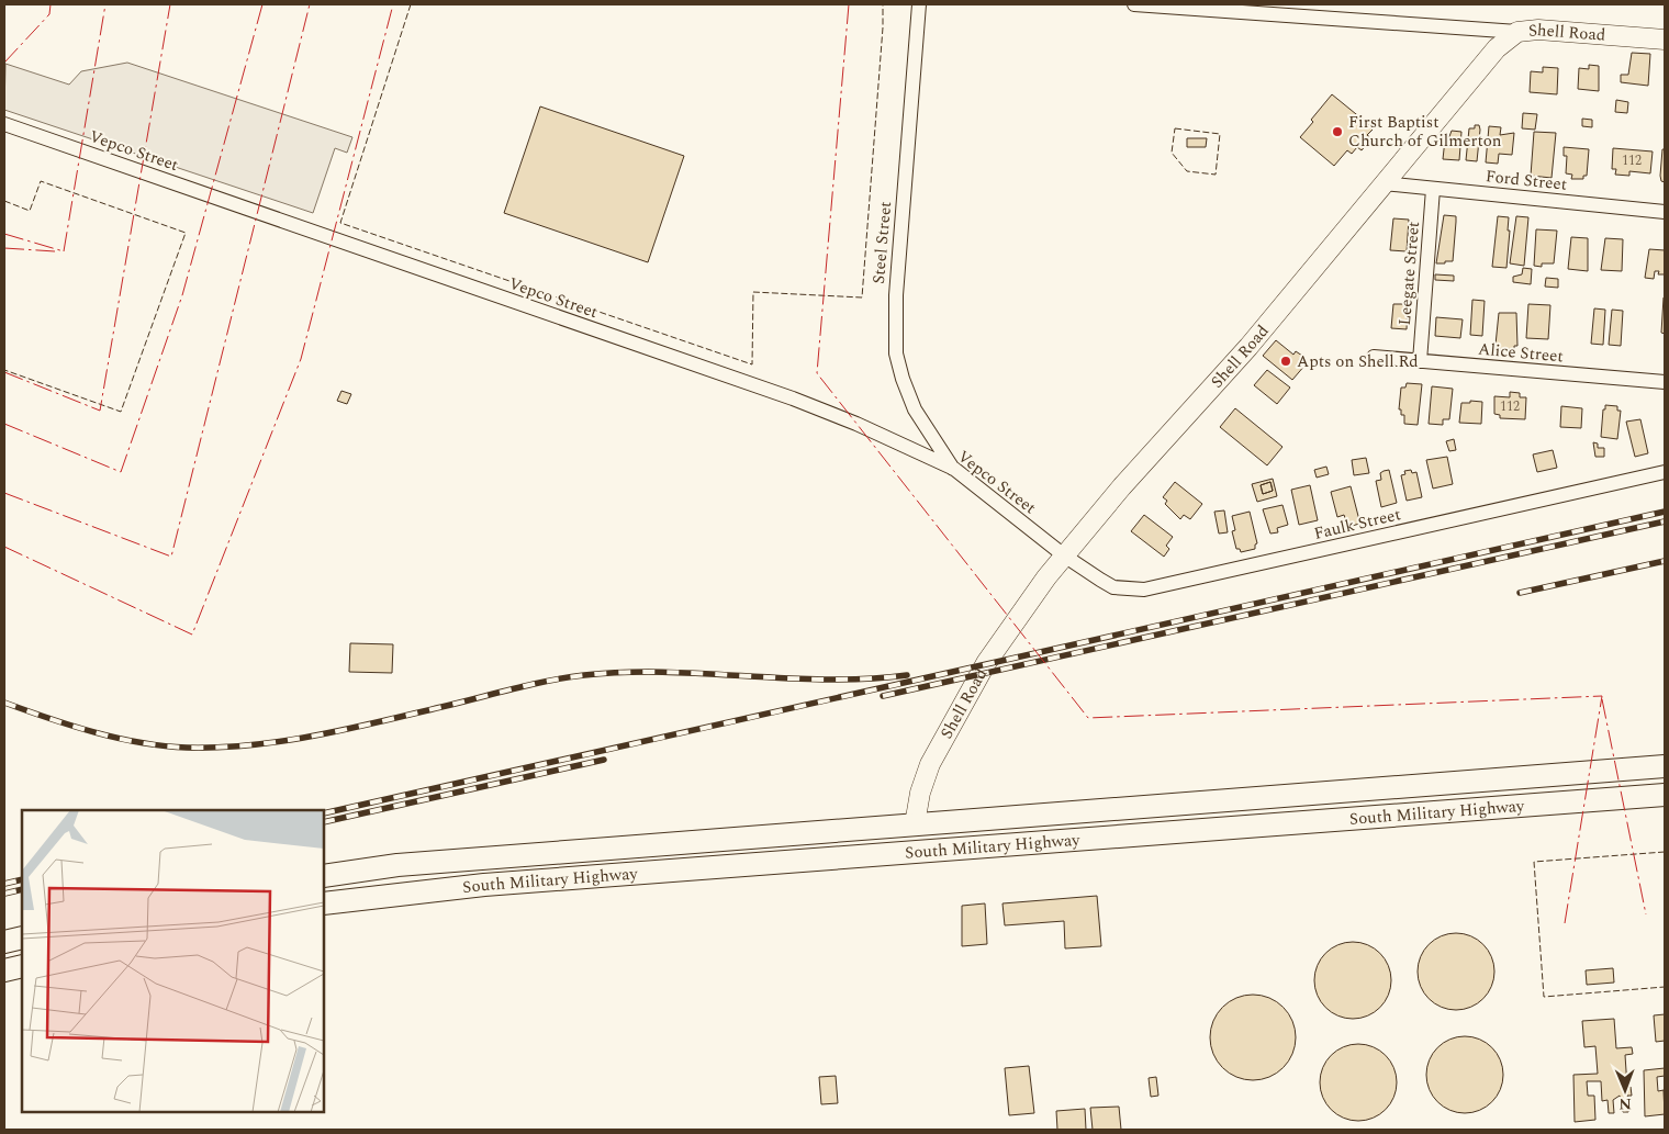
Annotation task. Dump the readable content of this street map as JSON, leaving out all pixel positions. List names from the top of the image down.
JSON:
{
  "streets": {
    "main road": ["South Military Highway"],
    "street": [
      "Shell Road",
      "Vepco Street",
      "Ford Street",
      "Steel Street",
      "Leegate Street",
      "Alice Street",
      "Faulk Street"
    ]
  },
  "crossings": [
    ["Shell Road", "Vepco Street"],
    ["Shell Road", "Ford Street"],
    ["Shell Road", "Faulk Street"],
    ["Shell Road", "South Military Highway"],
    ["Vepco Street", "Steel Street"],
    ["Vepco Street", "Faulk Street"],
    ["Ford Street", "Leegate Street"],
    ["Leegate Street", "Alice Street"]
  ],
  "places": ["First Baptist Church of Gilmerton", "Apts on Shell Rd"],
  "house_numbers": ["112", "112"],
  "north": "bottom"
}
